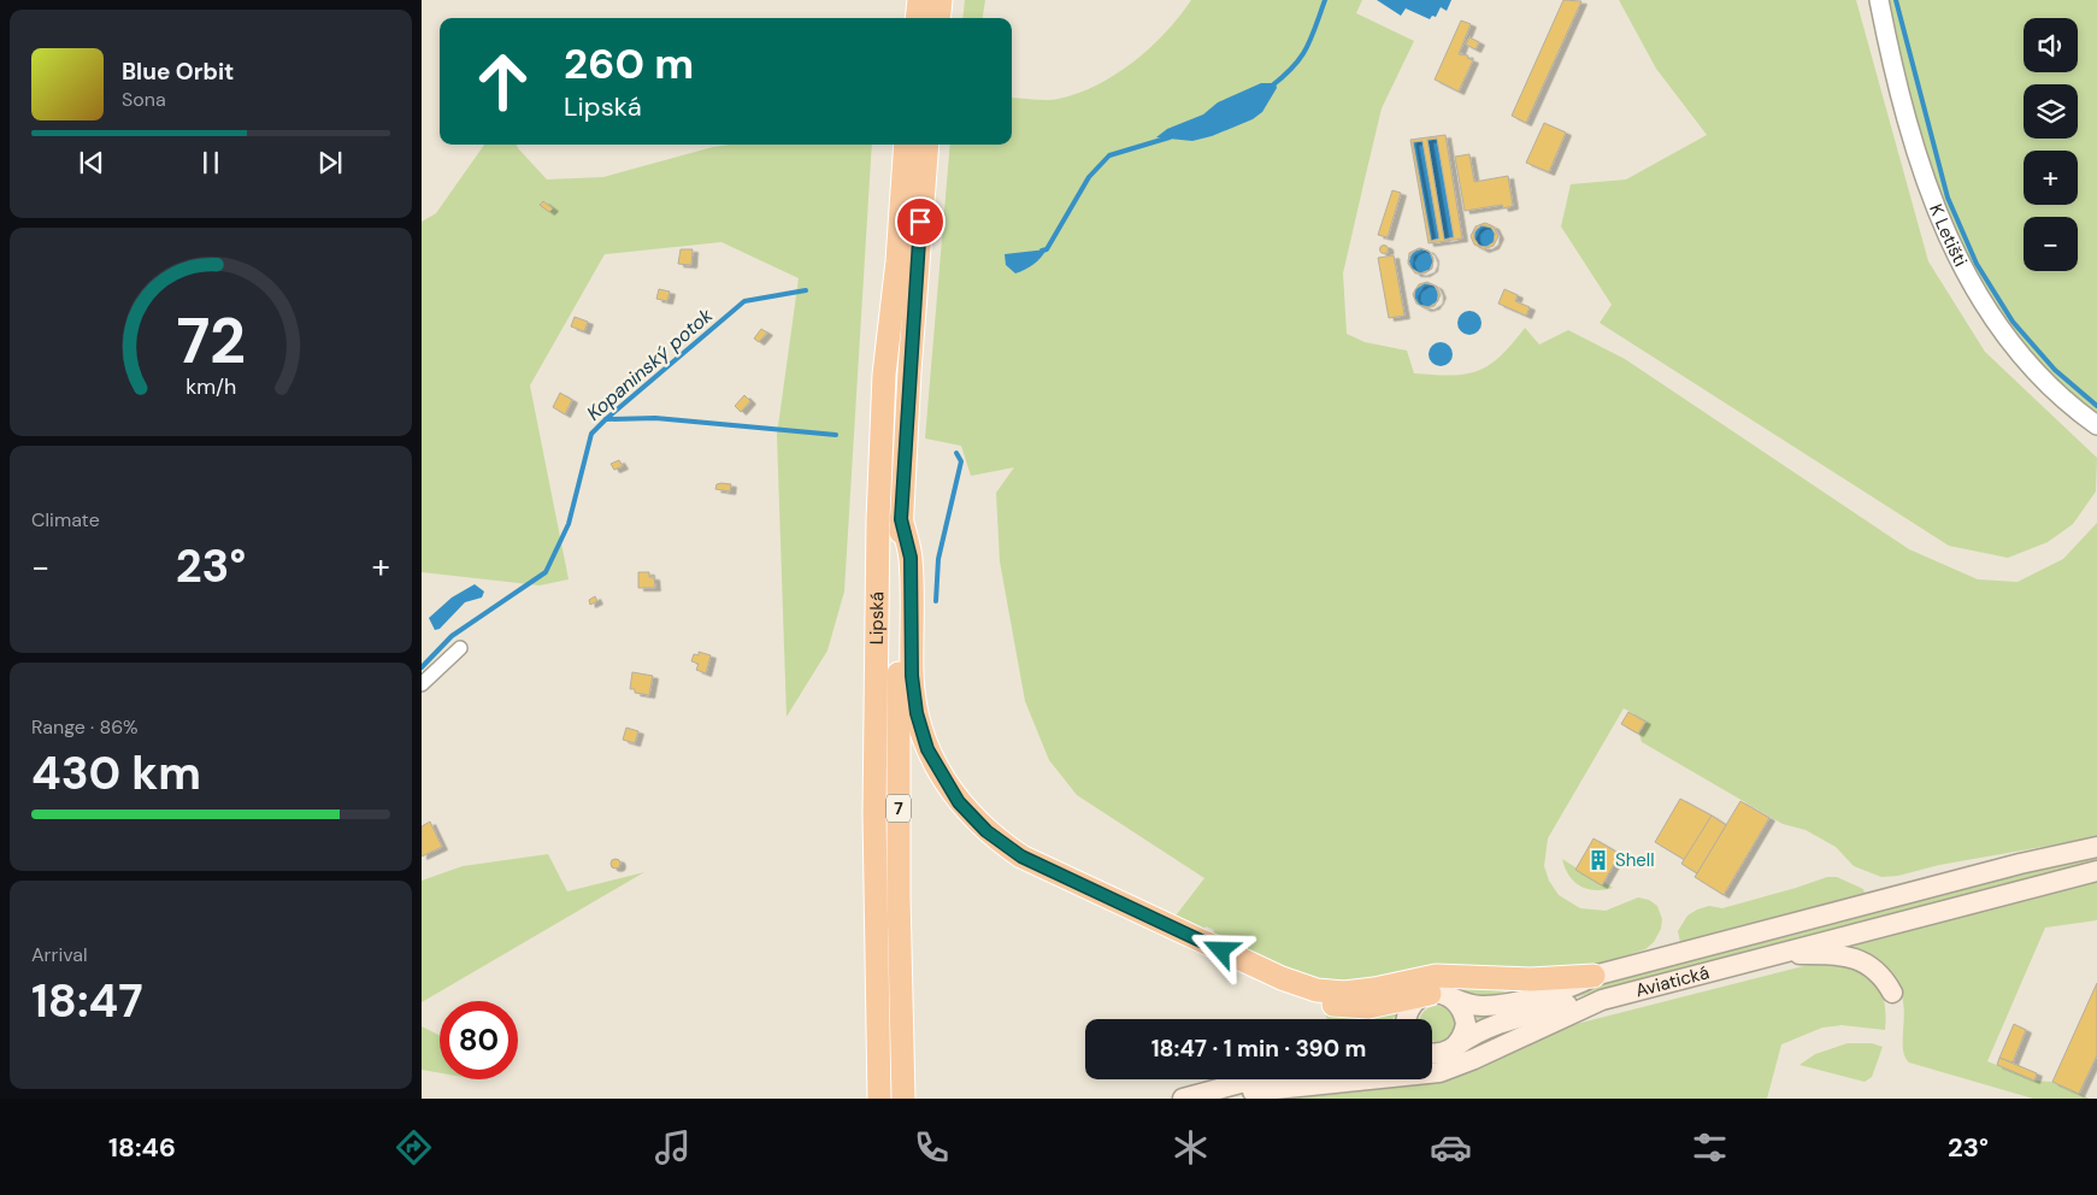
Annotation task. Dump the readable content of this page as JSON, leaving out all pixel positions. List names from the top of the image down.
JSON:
{
  "streets": {
    "highway": ["Lipská", "7"],
    "main road": ["Aviatická"],
    "street": ["K Letišti"]
  },
  "water": ["Kopaninský potok"],
  "places": {
    "building": ["Shell"]
  },
  "page": {
    "map_buttons": ["+", "−"],
    "turn": ["260 m", "Lipská"],
    "song": ["Blue Orbit", "Sona"],
    "tile": [
      "Climate",
      ["Range · 86%", "430 km"],
      ["Arrival", "18:47"]
    ],
    "heat": ["−", "23°", "+"],
    "limit": "80",
    "trip": "18:47 · 1 min · 390 m",
    "tabs": ["18:46", "23°"],
    "gauge": ["72", "km/h"]
  }
}
